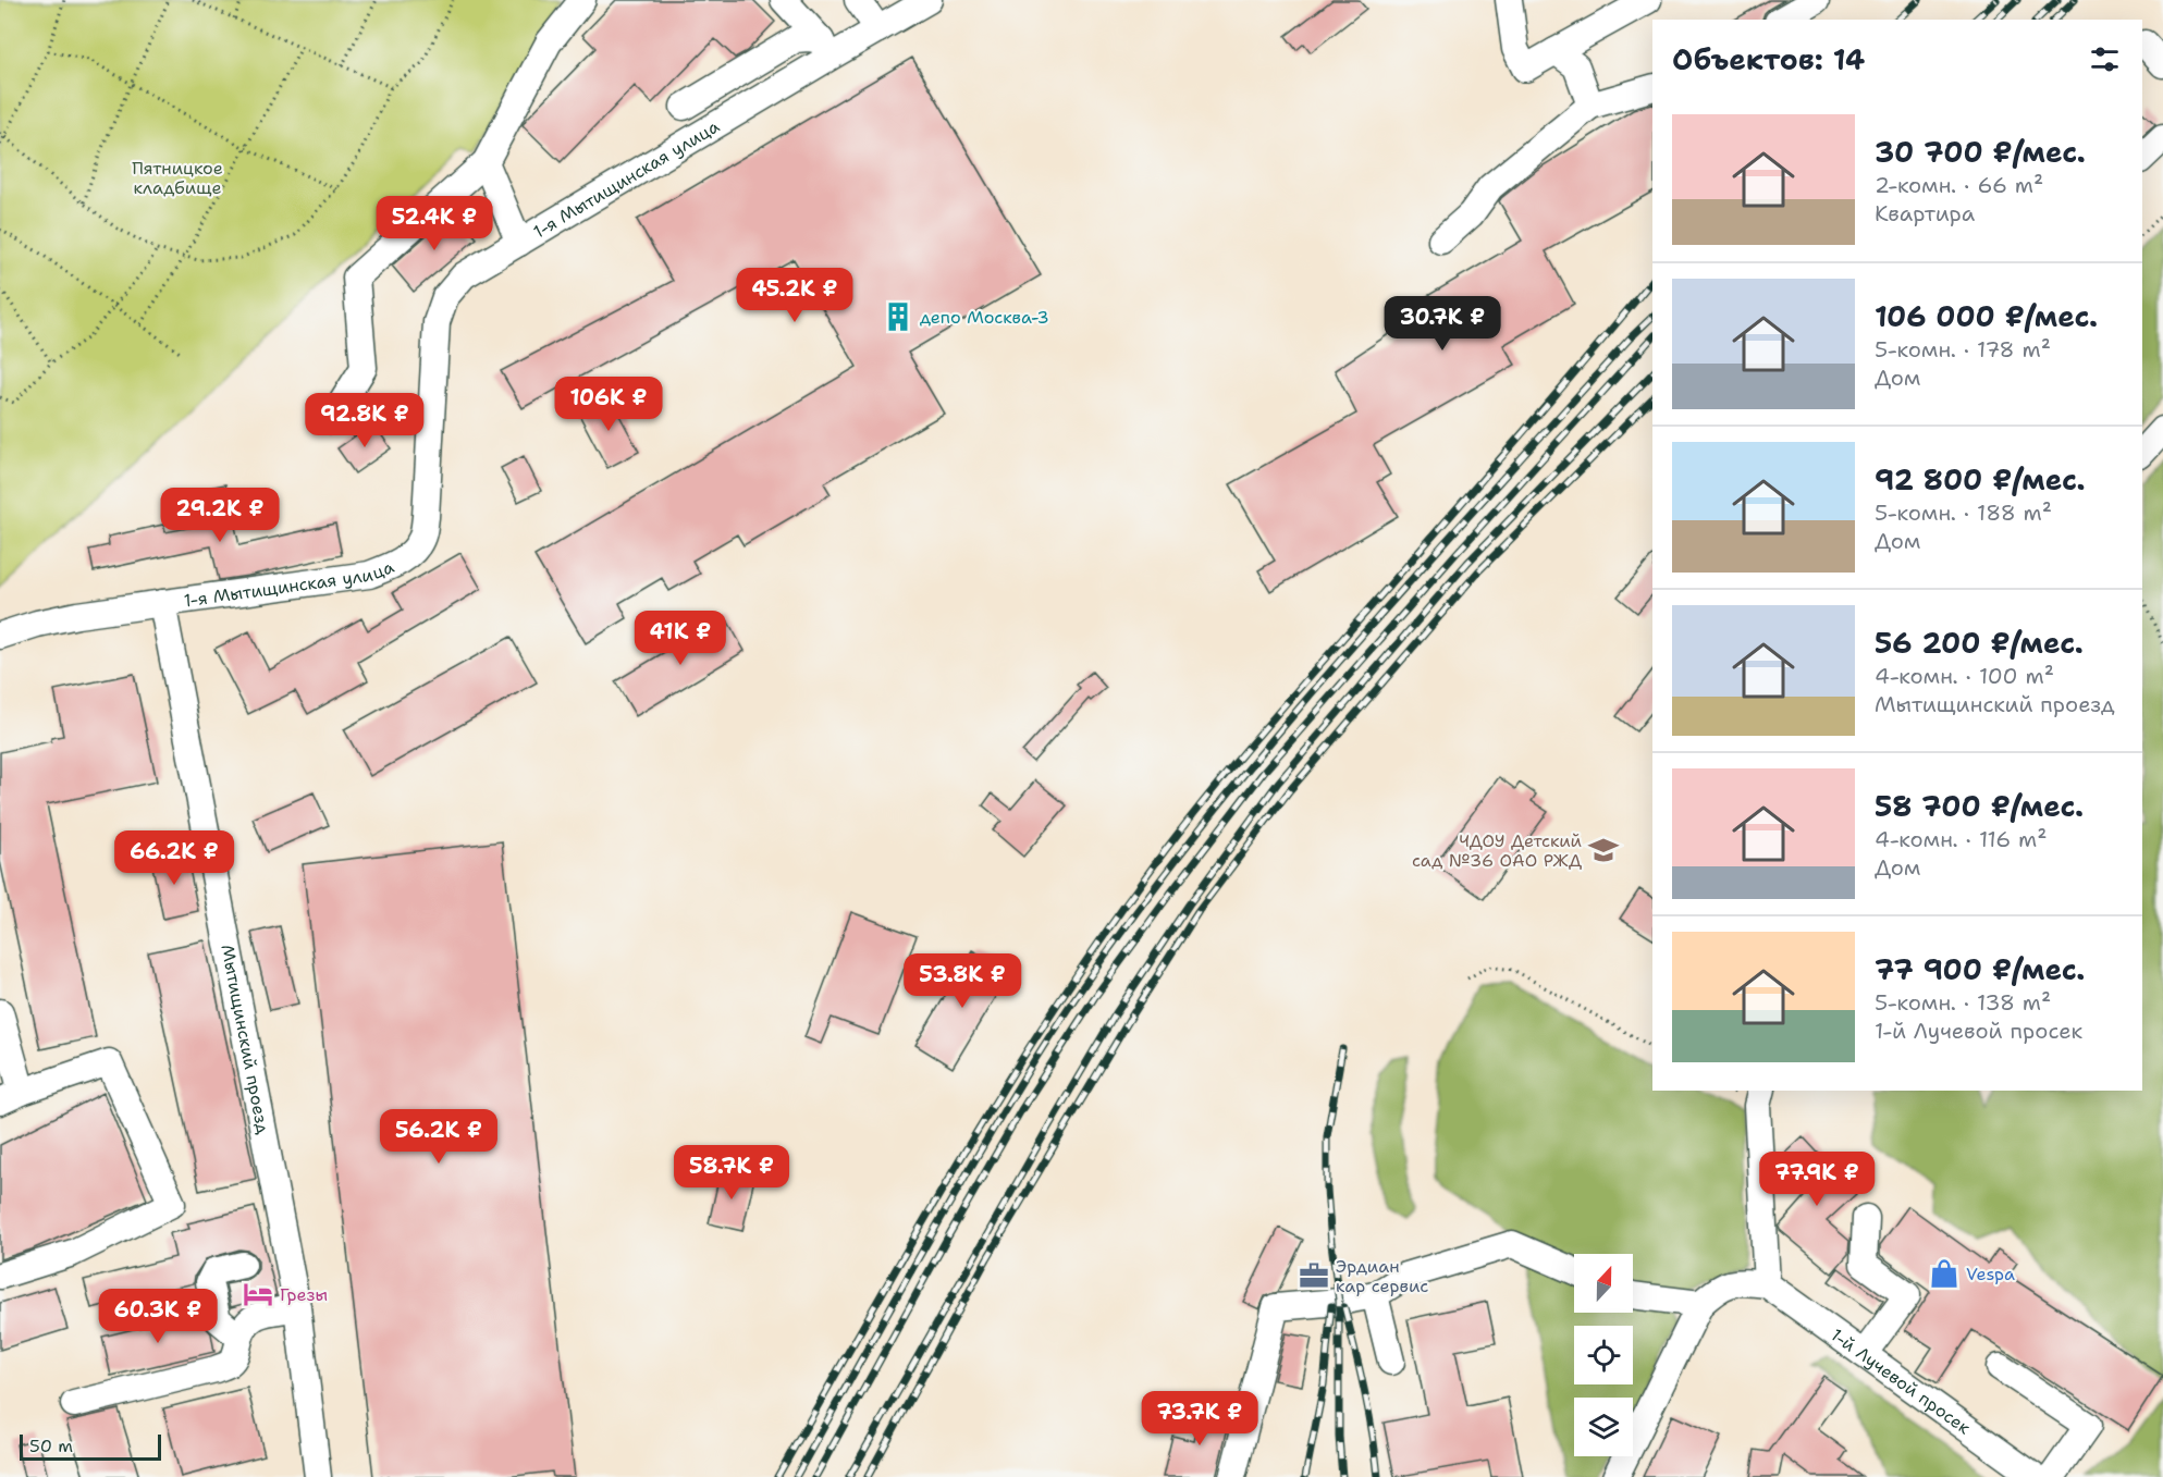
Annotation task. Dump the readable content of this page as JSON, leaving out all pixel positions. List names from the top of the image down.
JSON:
{
  "streets": {
    "street": ["1-я Мытищинская улица", "Мытищинский проезд", "1-й Лучевой просек"]
  },
  "crossings": [
    ["1-я Мытищинская улица", "Мытищинский проезд"]
  ],
  "parks": ["Пятницкое кладбище"],
  "places": {
    "building": ["депо Москва-3"],
    "school or university": ["ЧДОУ Детский сад №36 ОАО РЖД"],
    "shop": ["Vespa"],
    "office": ["Эрдиан кар сервис"],
    "hotel": ["Грезы"]
  },
  "scale_bar": "50 m",
  "north": "top",
  "page": {
    "heading": "Объектов: 14",
    "list": [
      {
        "name": "30 700 ₽/мес.",
        "note": "2-комн. · 66 m² · Квартира"
      },
      {
        "name": "106 000 ₽/мес.",
        "note": "5-комн. · 178 m² · Дом"
      },
      {
        "name": "92 800 ₽/мес.",
        "note": "5-комн. · 188 m² · Дом"
      },
      {
        "name": "56 200 ₽/мес.",
        "note": "4-комн. · 100 m² · Мытищинский проезд"
      },
      {
        "name": "58 700 ₽/мес.",
        "note": "4-комн. · 116 m² · Дом"
      },
      {
        "name": "77 900 ₽/мес.",
        "note": "5-комн. · 138 m² · 1-й Лучевой просек"
      }
    ],
    "price": [
      "52.4K ₽",
      "45.2K ₽",
      "30.7K ₽",
      "106K ₽",
      "92.8K ₽",
      "29.2K ₽",
      "41K ₽",
      "66.2K ₽",
      "53.8K ₽",
      "56.2K ₽",
      "58.7K ₽",
      "77.9K ₽",
      "60.3K ₽",
      "73.7K ₽"
    ],
    "scale": "50 m"
  }
}
